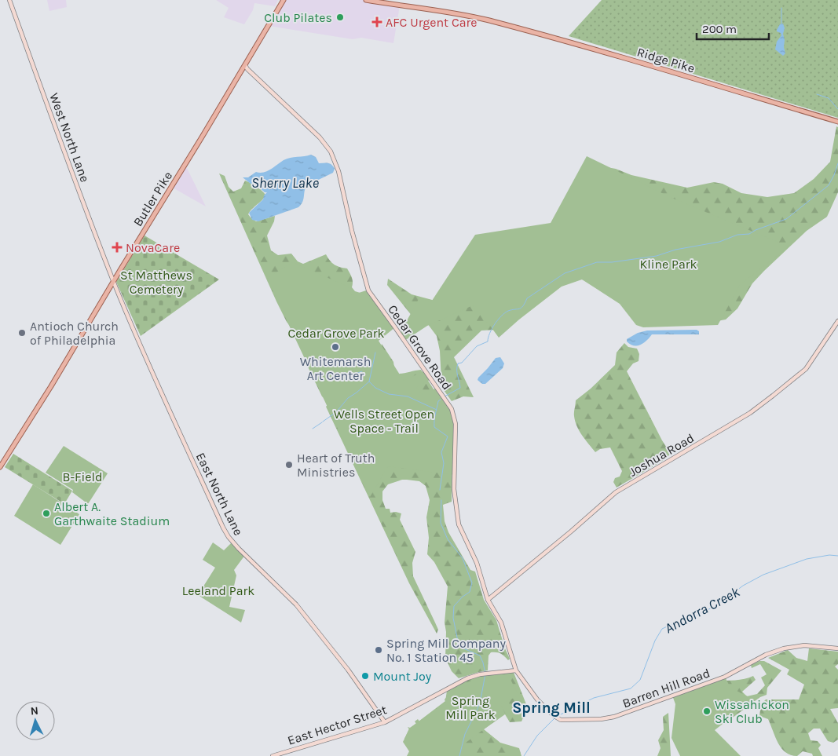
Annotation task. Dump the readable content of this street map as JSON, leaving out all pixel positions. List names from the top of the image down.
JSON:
{
  "streets": {
    "main road": ["Ridge Pike", "Butler Pike"],
    "street": [
      "West North Lane",
      "Cedar Grove Road",
      "Joshua Road",
      "East North Lane",
      "Barren Hill Road",
      "East Hector Street"
    ]
  },
  "crossings": [
    ["West North Lane", "Butler Pike"],
    ["West North Lane", "East North Lane"],
    ["Butler Pike", "Cedar Grove Road"],
    ["Butler Pike", "East North Lane"],
    ["Cedar Grove Road", "Joshua Road"],
    ["Cedar Grove Road", "Barren Hill Road"],
    ["Cedar Grove Road", "East Hector Street"],
    ["East North Lane", "East Hector Street"],
    ["Barren Hill Road", "East Hector Street"]
  ],
  "districts": ["Spring Mill"],
  "water": ["Sherry Lake", "Andorra Creek"],
  "parks": [
    "Kline Park",
    "St Matthews Cemetery",
    "Cedar Grove Park",
    "Wells Street Open Space - Trail",
    "B-Field",
    "Leeland Park",
    "Spring Mill Park"
  ],
  "places": {
    "other": [
      "Club Pilates",
      "Antioch Church of Philadelphia",
      "Whitemarsh Art Center",
      "Heart of Truth Ministries",
      "Albert A. Garthwaite Stadium",
      "Spring Mill Company No. 1 Station 45",
      "Mount Joy",
      "Wissahickon Ski Club"
    ],
    "health": ["AFC Urgent Care", "NovaCare"]
  },
  "scale_bar": "200 m",
  "north": "top"
}
